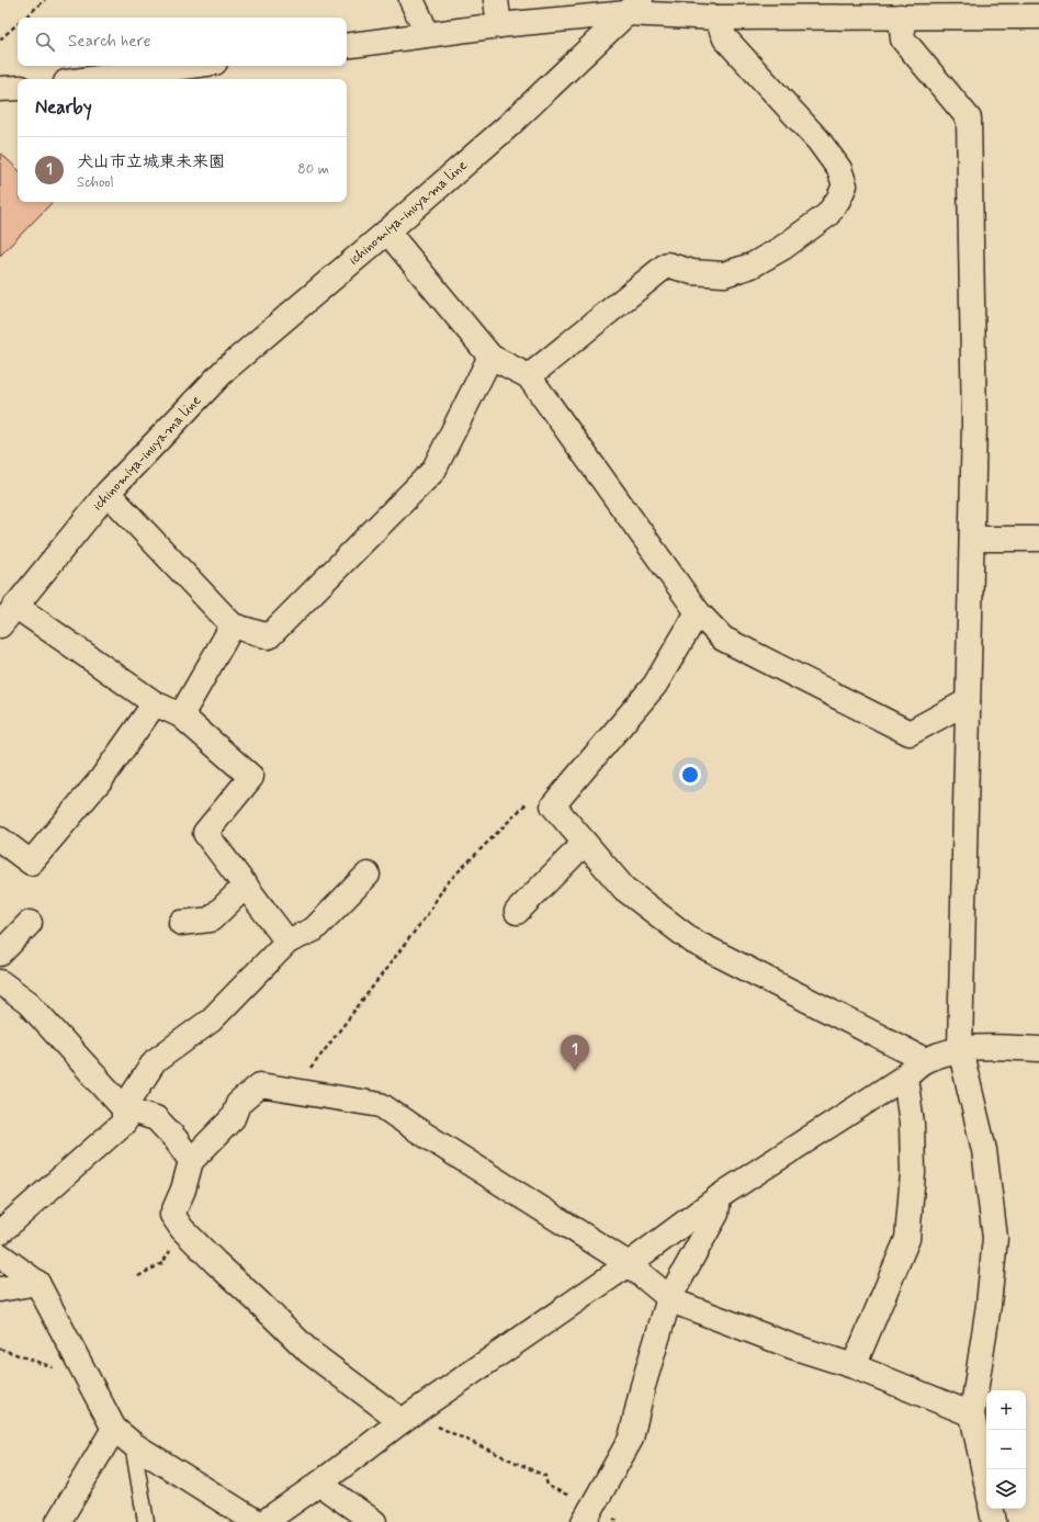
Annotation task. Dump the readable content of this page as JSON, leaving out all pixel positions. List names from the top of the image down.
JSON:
{
  "streets": {
    "street": ["ichinomiya-inuyama line"]
  },
  "page": {
    "search": "Search here",
    "heading": "Nearby",
    "list": [
      {
        "mark": "1",
        "name": "犬山市立城東未来園",
        "note": "School",
        "value": "80 m"
      }
    ],
    "pins": "1",
    "map_buttons": ["+", "−"]
  }
}
